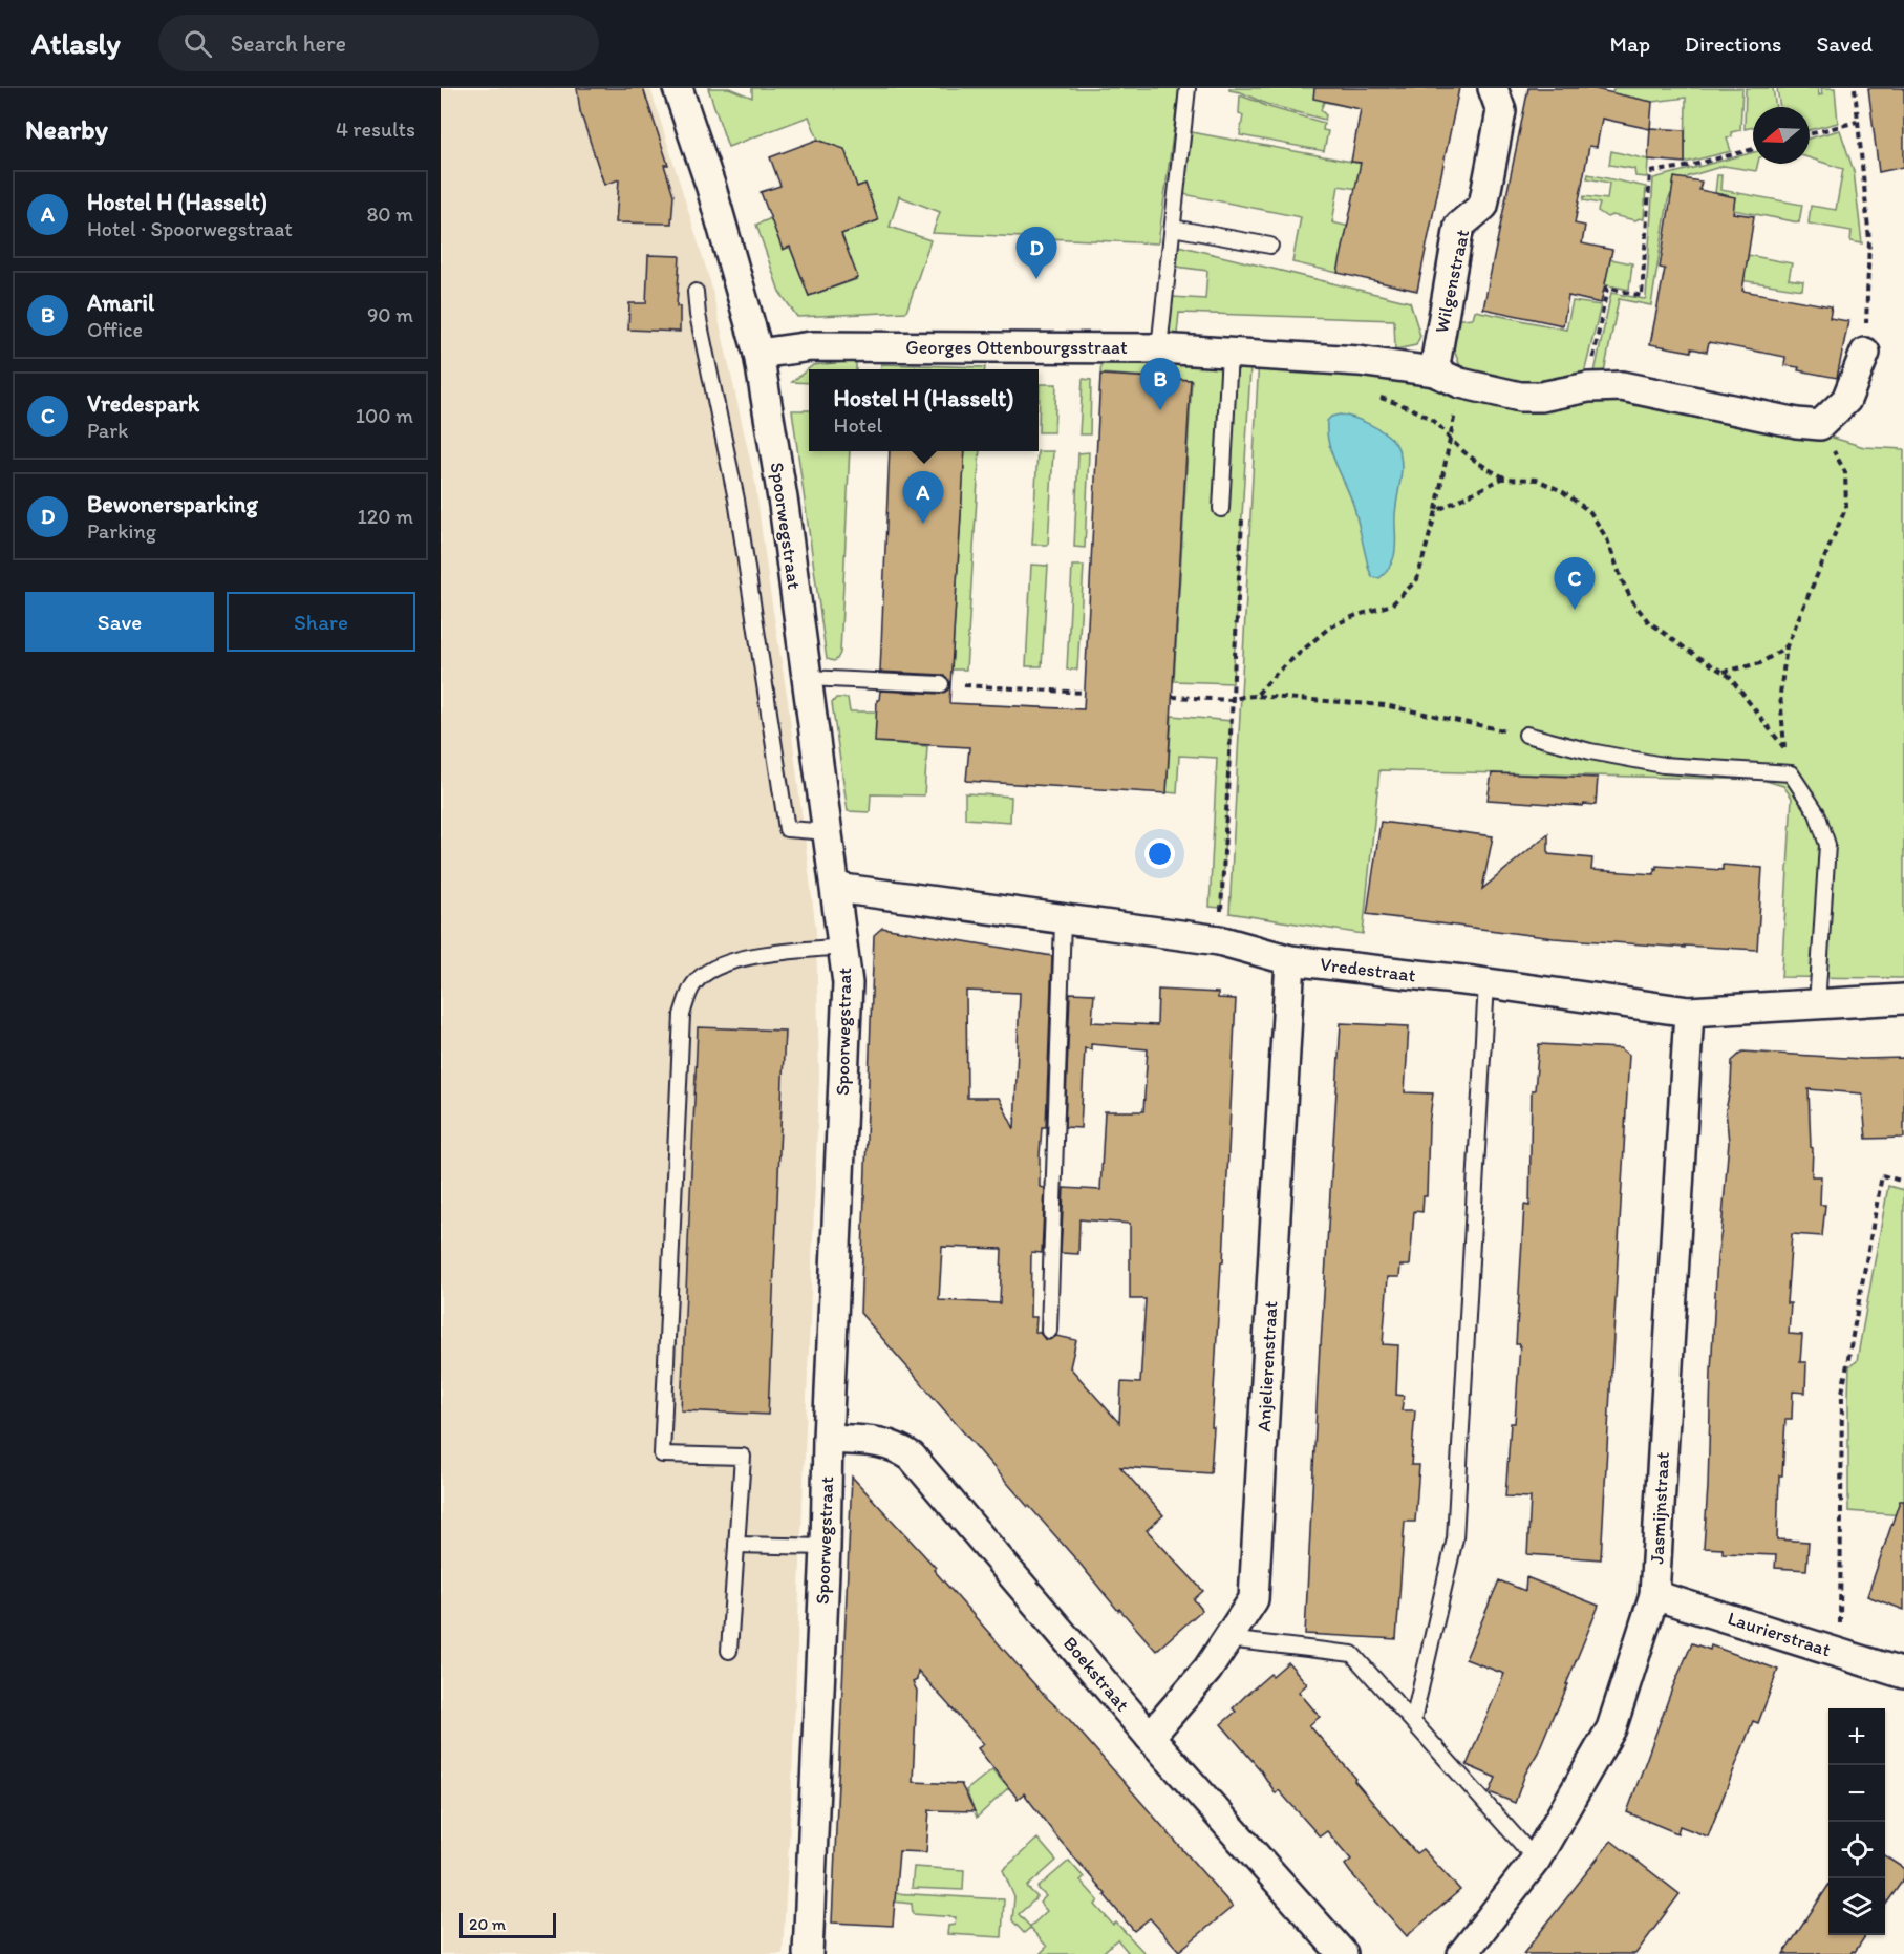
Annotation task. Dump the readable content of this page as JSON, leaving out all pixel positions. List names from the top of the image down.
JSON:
{
  "streets": {
    "street": [
      "Wilgenstraat",
      "Georges Ottenbourgsstraat",
      "Spoorwegstraat",
      "Vredestraat",
      "Anjelierenstraat",
      "Jasmijnstraat",
      "Laurierstraat",
      "Boekstraat"
    ]
  },
  "crossings": [
    ["Wilgenstraat", "Georges Ottenbourgsstraat"],
    ["Georges Ottenbourgsstraat", "Spoorwegstraat"],
    ["Spoorwegstraat", "Vredestraat"],
    ["Spoorwegstraat", "Boekstraat"],
    ["Vredestraat", "Anjelierenstraat"],
    ["Vredestraat", "Jasmijnstraat"],
    ["Anjelierenstraat", "Boekstraat"],
    ["Jasmijnstraat", "Laurierstraat"]
  ],
  "scale_bar": "20 m",
  "north": "left",
  "page": {
    "header": "Atlasly",
    "search": "Search here",
    "nav": ["Map", "Directions", "Saved"],
    "heading": ["Nearby", "4 results"],
    "list": [
      {
        "mark": "A",
        "name": "Hostel H (Hasselt)",
        "note": "Hotel · Spoorwegstraat",
        "value": "80 m"
      },
      {
        "mark": "B",
        "name": "Amaril",
        "note": "Office",
        "value": "90 m"
      },
      {
        "mark": "C",
        "name": "Vredespark",
        "note": "Park",
        "value": "100 m"
      },
      {
        "mark": "D",
        "name": "Bewonersparking",
        "note": "Parking",
        "value": "120 m"
      }
    ],
    "pins": [
      "D",
      "B",
      "A",
      "C"
    ],
    "popup": ["Hostel H (Hasselt)", "Hotel"],
    "buttons": ["Save", "Share"],
    "map_buttons": ["+", "−"],
    "scale": "20 m"
  }
}
